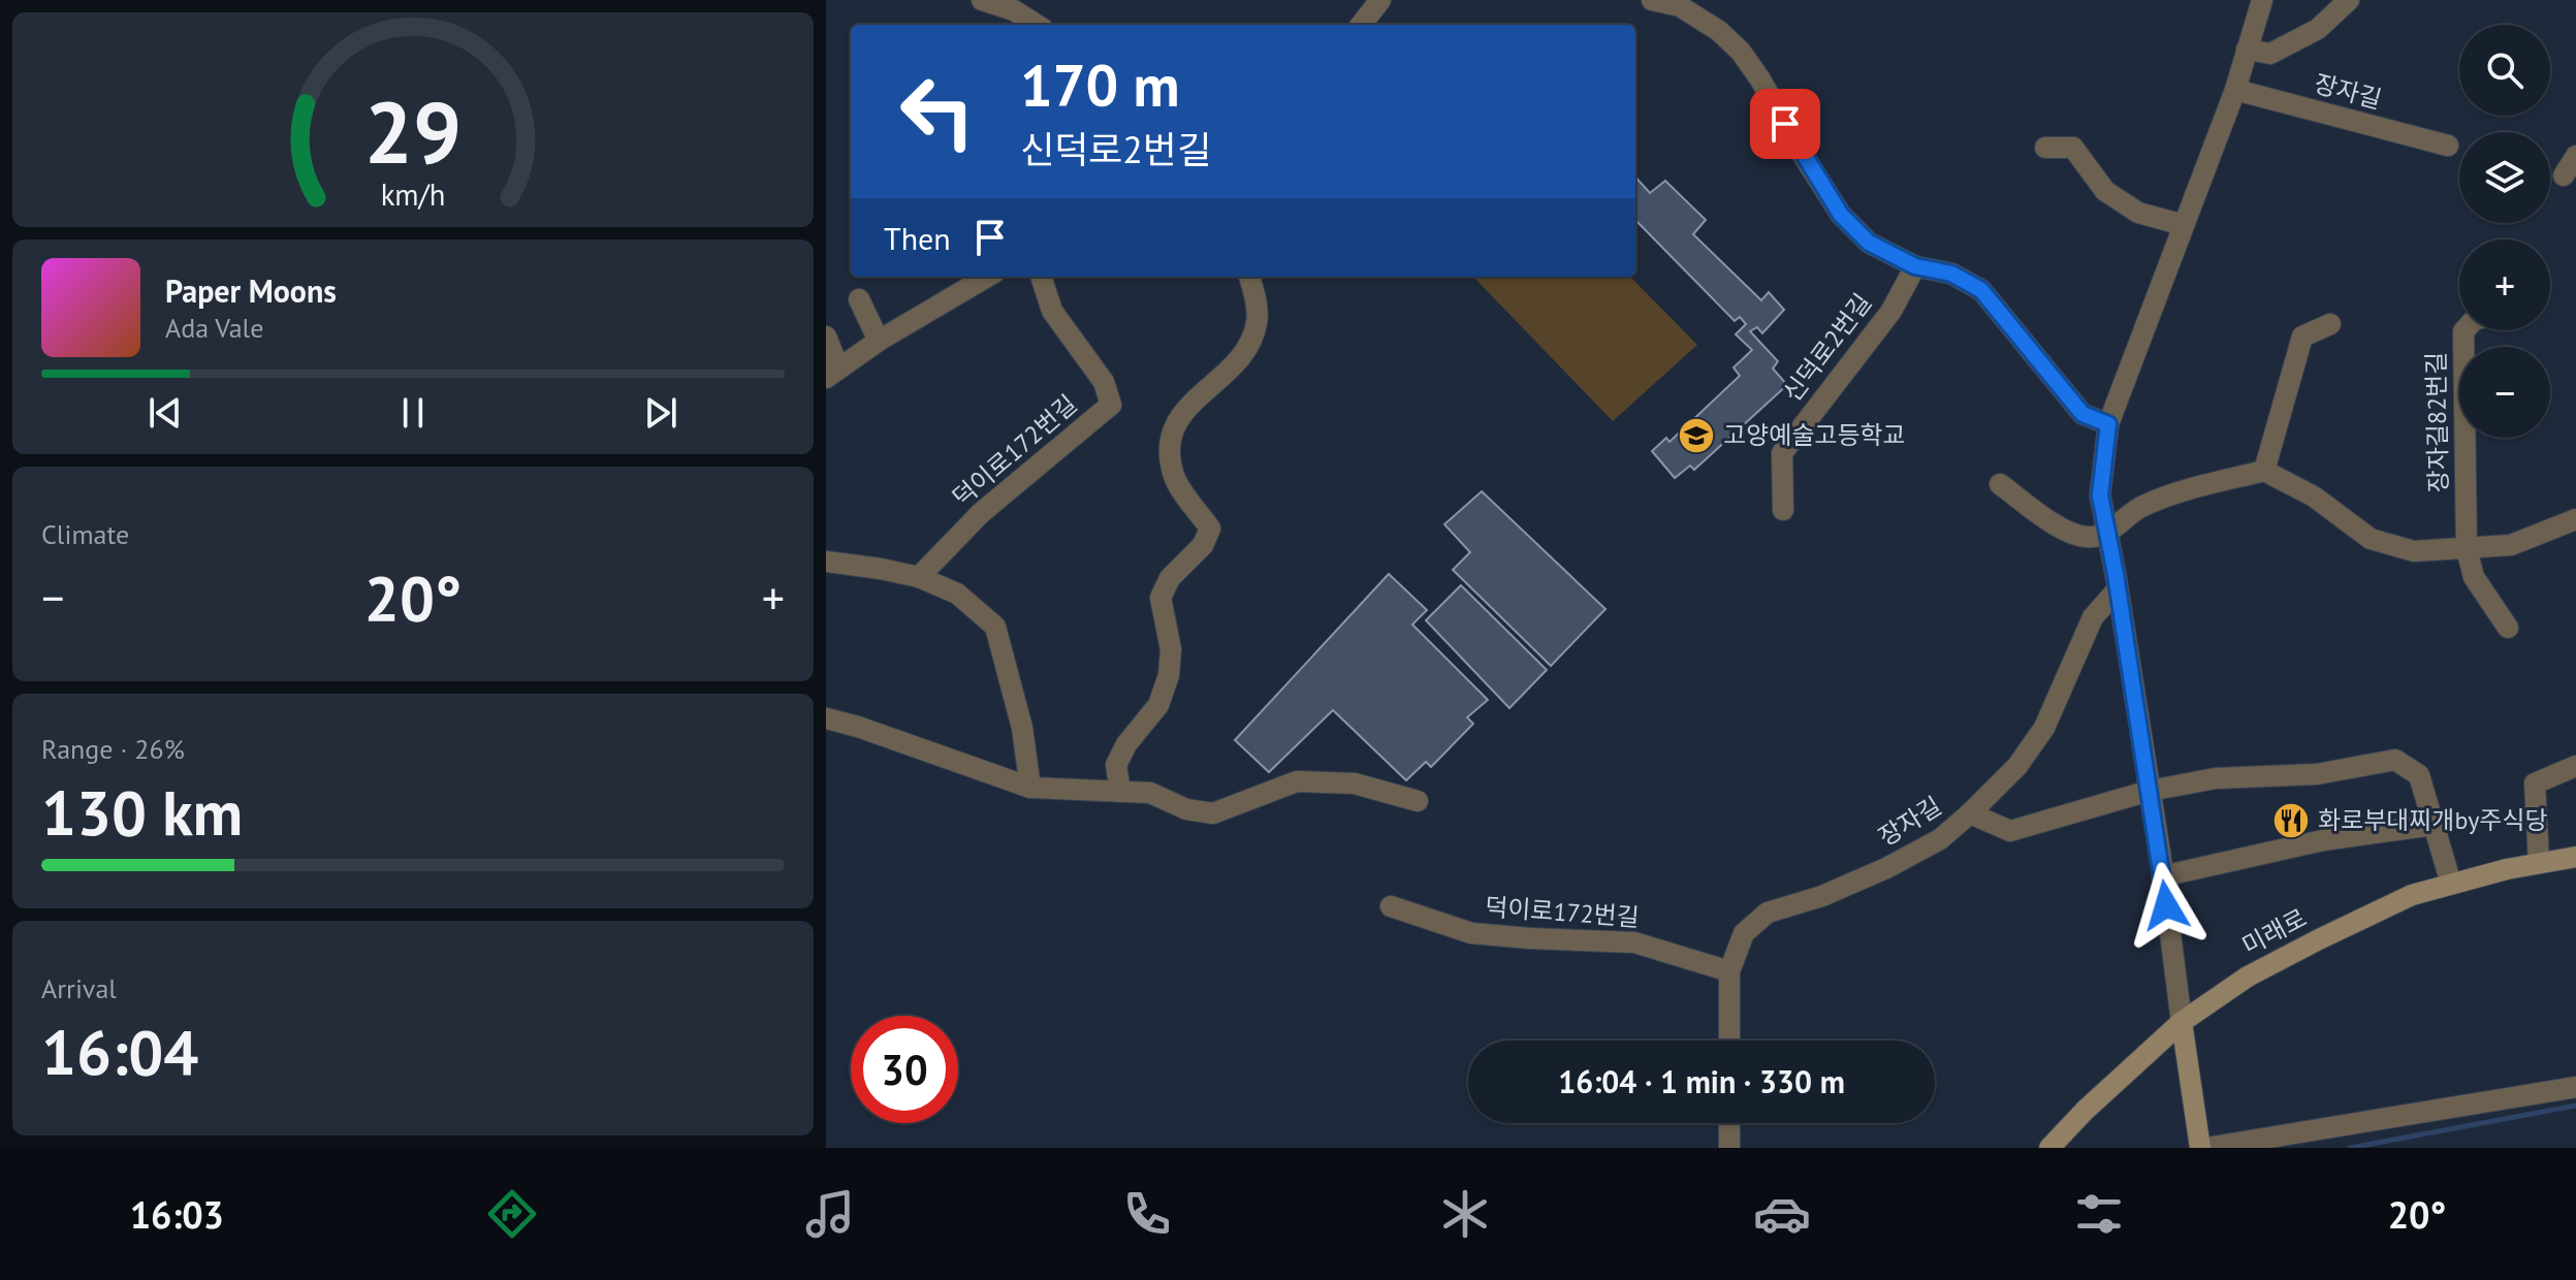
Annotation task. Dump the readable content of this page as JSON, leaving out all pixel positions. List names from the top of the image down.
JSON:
{
  "streets": {
    "street": [
      "장자길",
      "신덕로2번길",
      "장자길82번길",
      "덕이로172번길",
      "미래로"
    ]
  },
  "crossings": [
    ["장자길", "덕이로172번길"]
  ],
  "places": {
    "school or university": ["고양예술고등학교"],
    "restaurant": ["화로부대찌개by주식당"]
  },
  "page": {
    "map_buttons": ["+", "−"],
    "turn": ["170 m", "신덕로2번길"],
    "then": "Then",
    "song": ["Paper Moons", "Ada Vale"],
    "tile": [
      "Climate",
      ["Range · 26%", "130 km"],
      ["Arrival", "16:04"]
    ],
    "heat": ["−", "20°", "+"],
    "limit": "30",
    "trip": "16:04 · 1 min · 330 m",
    "tabs": ["16:03", "20°"],
    "gauge": ["29", "km/h"]
  }
}
